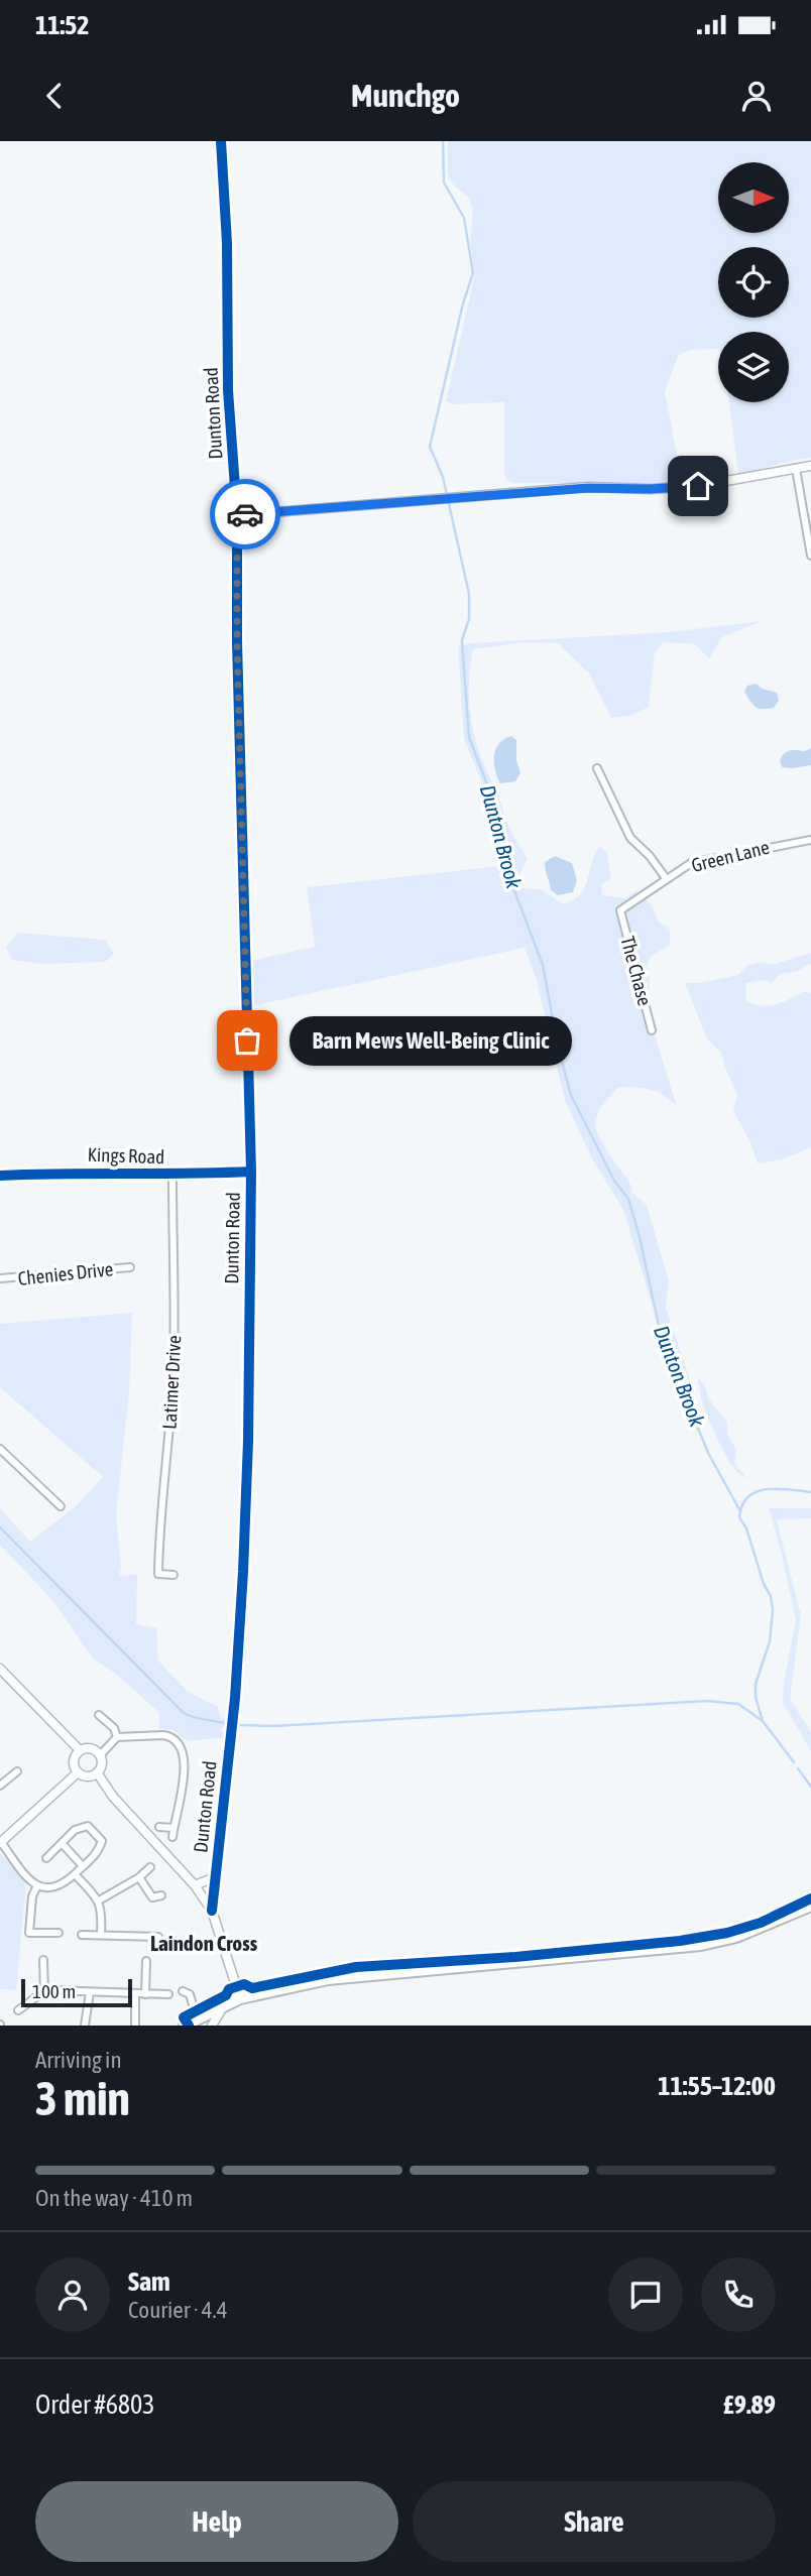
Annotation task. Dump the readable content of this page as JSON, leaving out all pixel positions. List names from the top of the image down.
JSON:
{
  "streets": {
    "street": [
      "Dunton Road",
      "Green Lane",
      "The Chase",
      "Kings Road",
      "Chenies Drive",
      "Latimer Drive"
    ]
  },
  "crossings": [
    ["Dunton Road", "Kings Road"],
    ["Green Lane", "The Chase"],
    ["Kings Road", "Latimer Drive"]
  ],
  "districts": ["Laindon Cross"],
  "water": ["Dunton Brook"],
  "places": ["Barn Mews Well-Being Clinic"],
  "scale_bar": "100 m",
  "north": "right",
  "page": {
    "status": "11:52",
    "header": "Munchgo",
    "bubble": "Barn Mews Well-Being Clinic",
    "scale": "100 m",
    "heading": ["3 min", "Arriving in", "11:55–12:00"],
    "panel": [
      "Sam",
      "Courier · 4.4",
      "Order #6803",
      "£9.89"
    ],
    "bar": "On the way · 410 m",
    "buttons": ["Help", "Share"]
  }
}
